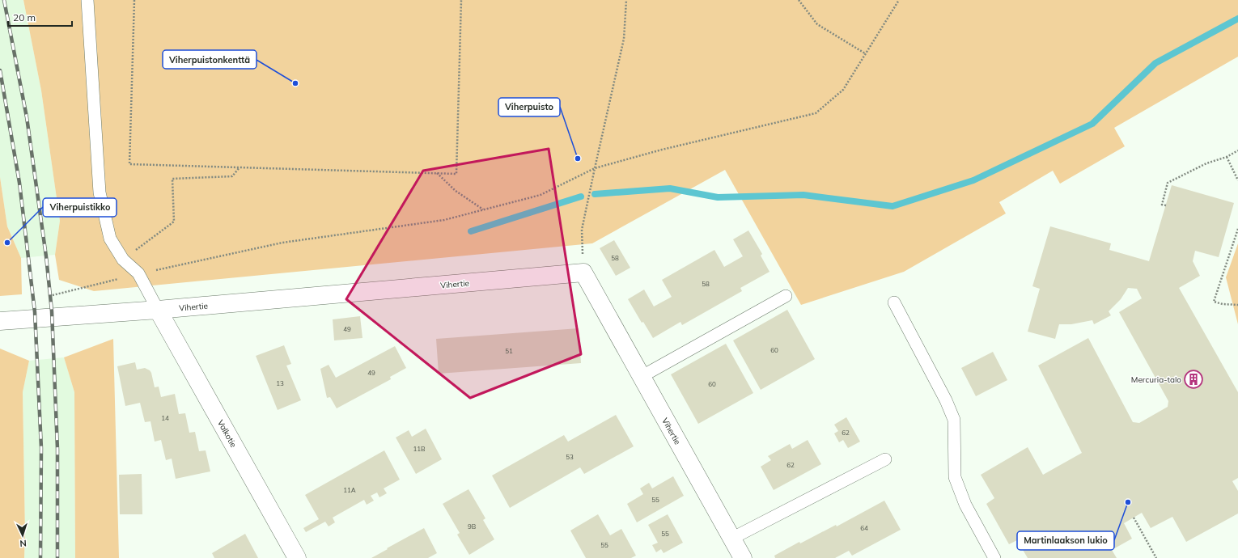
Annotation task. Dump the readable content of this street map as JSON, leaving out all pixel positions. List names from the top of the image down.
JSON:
{
  "streets": {
    "street": ["Vihertie", "Valkotie"]
  },
  "crossings": [
    ["Vihertie", "Valkotie"]
  ],
  "places": {
    "other": [
      "Viherpuistonkenttä",
      "Viherpuisto",
      "Viherpuistikko",
      "Martinlaakson lukio"
    ],
    "building": ["Mercuria-talo"]
  },
  "house_numbers": [
    "58",
    "58",
    "49",
    "60",
    "51",
    "49",
    "13",
    "60",
    "14",
    "62",
    "11B",
    "53",
    "62",
    "11A",
    "55",
    "9B",
    "64",
    "55",
    "55"
  ],
  "scale_bar": "20 m",
  "north": "bottom"
}
